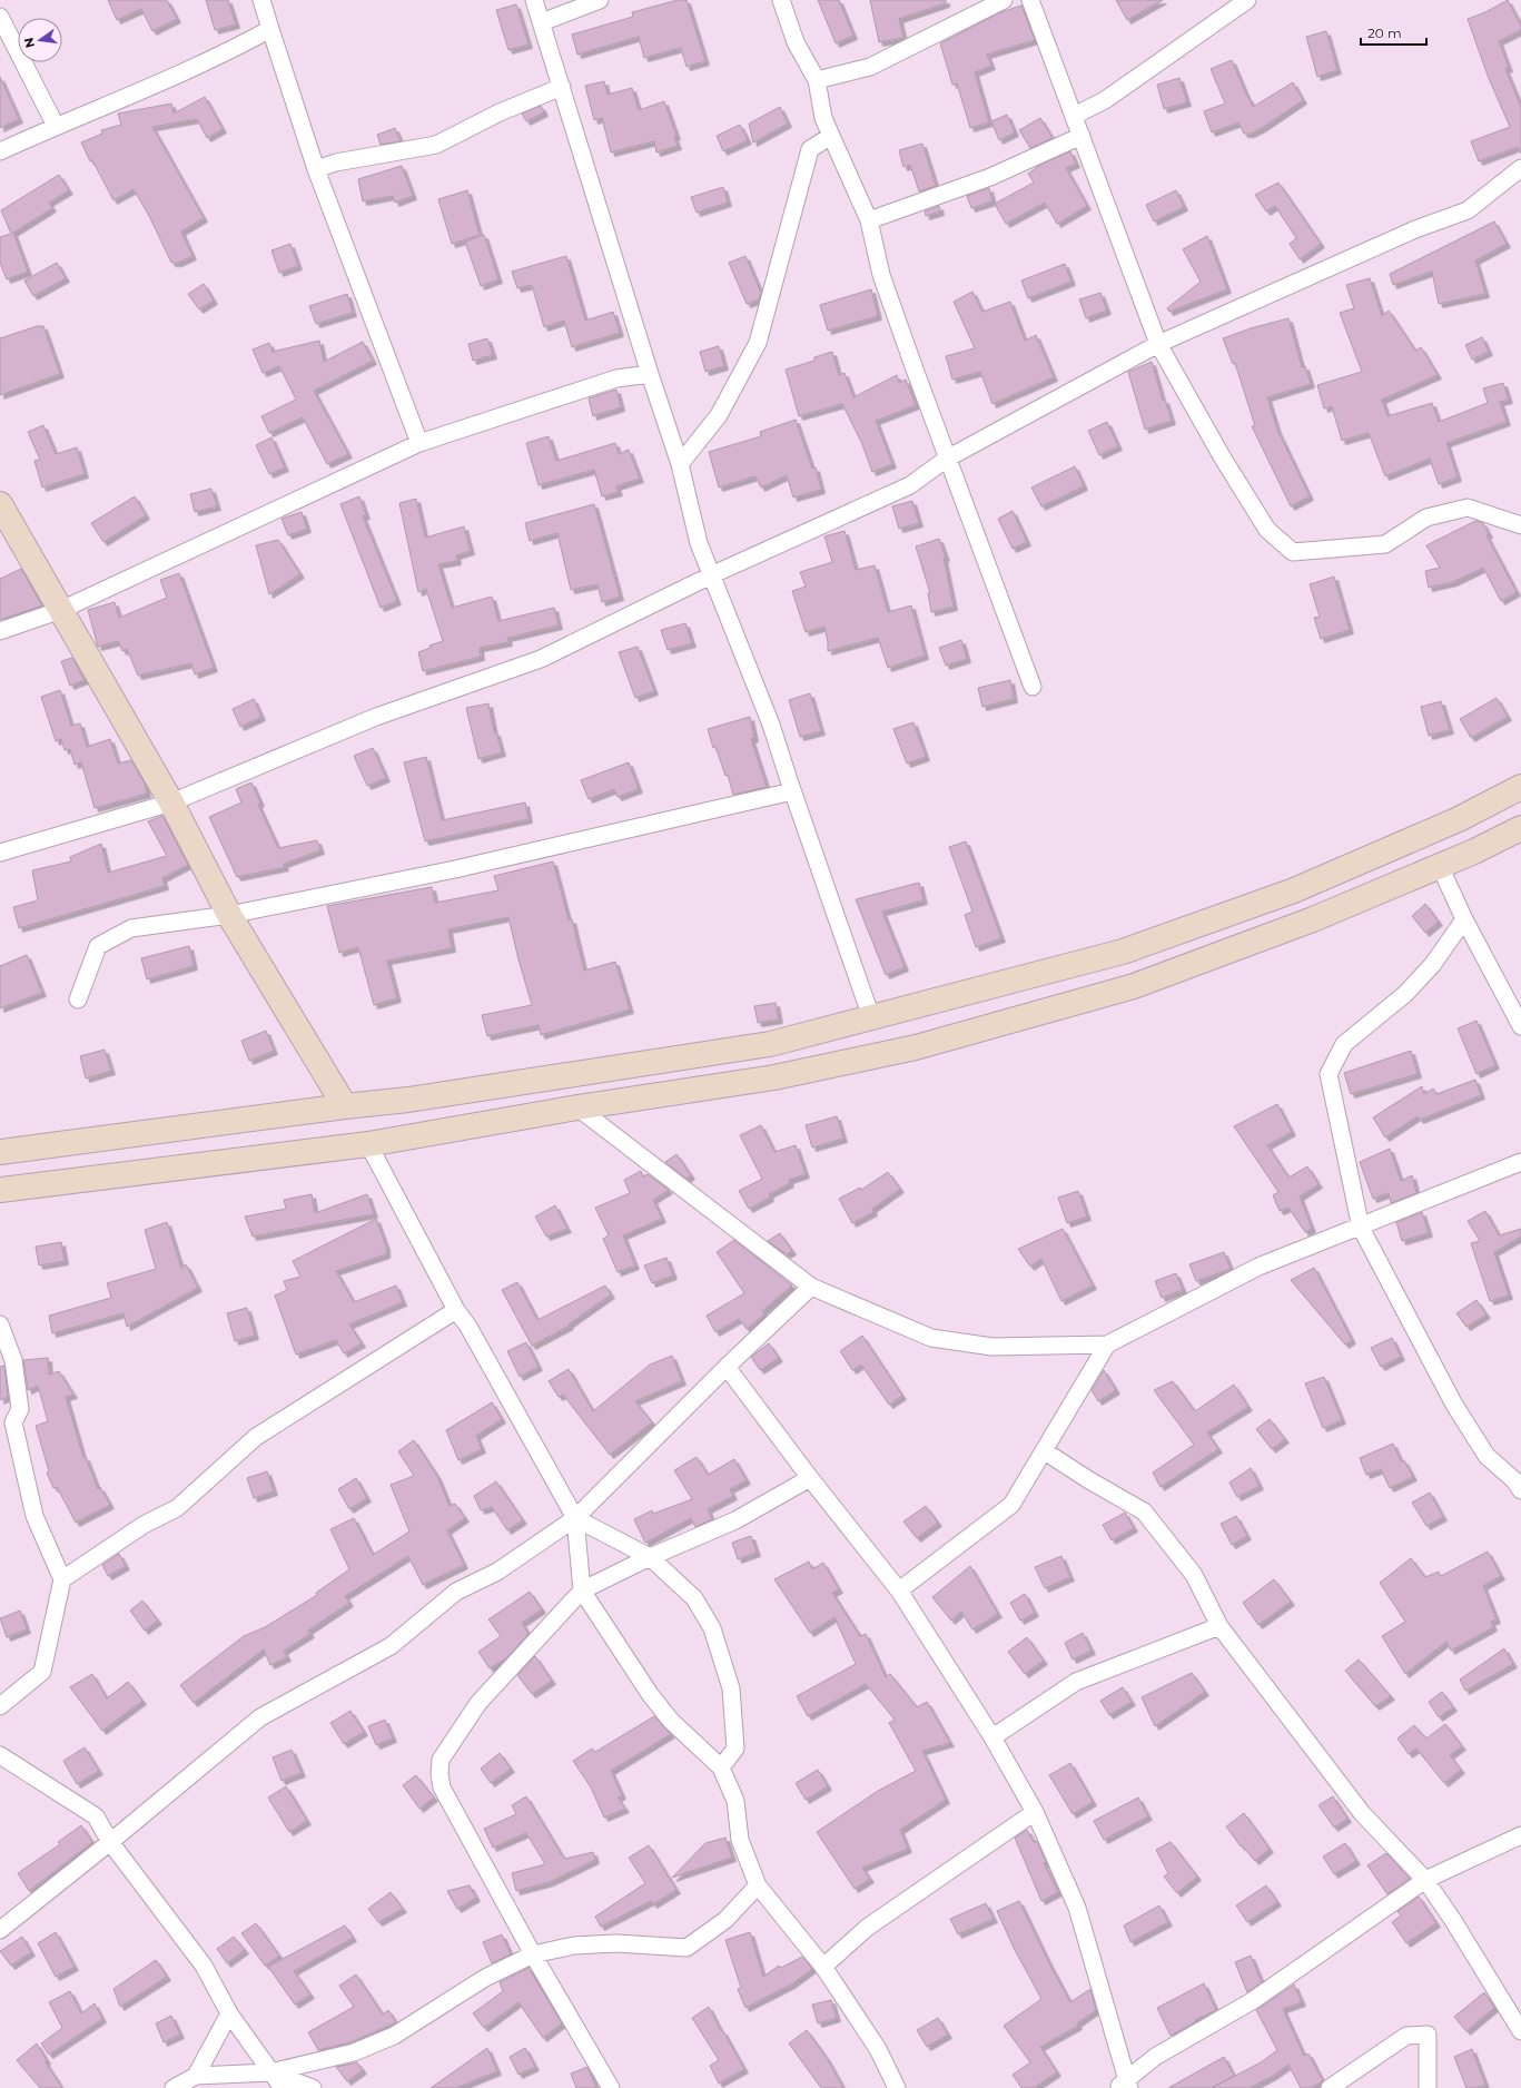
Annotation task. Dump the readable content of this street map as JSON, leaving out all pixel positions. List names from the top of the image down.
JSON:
{
  "scale_bar": "20 m",
  "north": "left"
}
